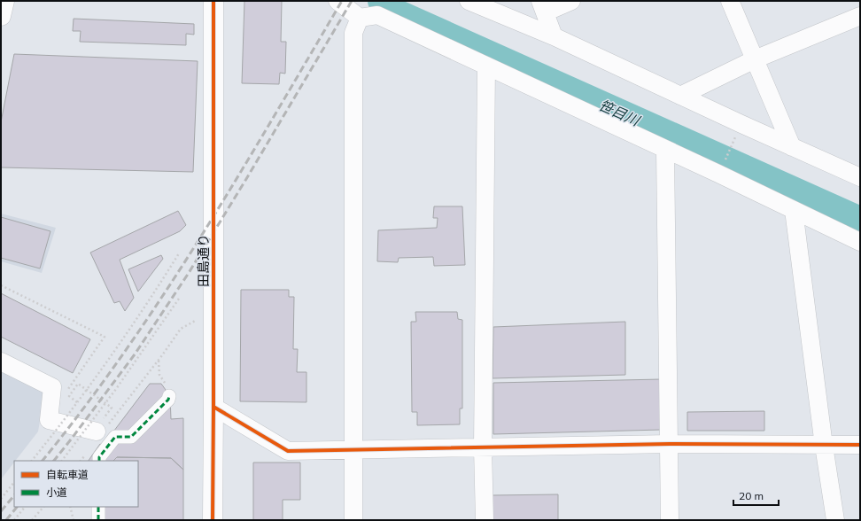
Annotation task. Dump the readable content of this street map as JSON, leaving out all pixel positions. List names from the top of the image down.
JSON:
{
  "streets": {
    "main road": ["田島通り"]
  },
  "water": ["笹目川"],
  "legend": ["自転車道", "小道"],
  "scale_bar": "20 m"
}
